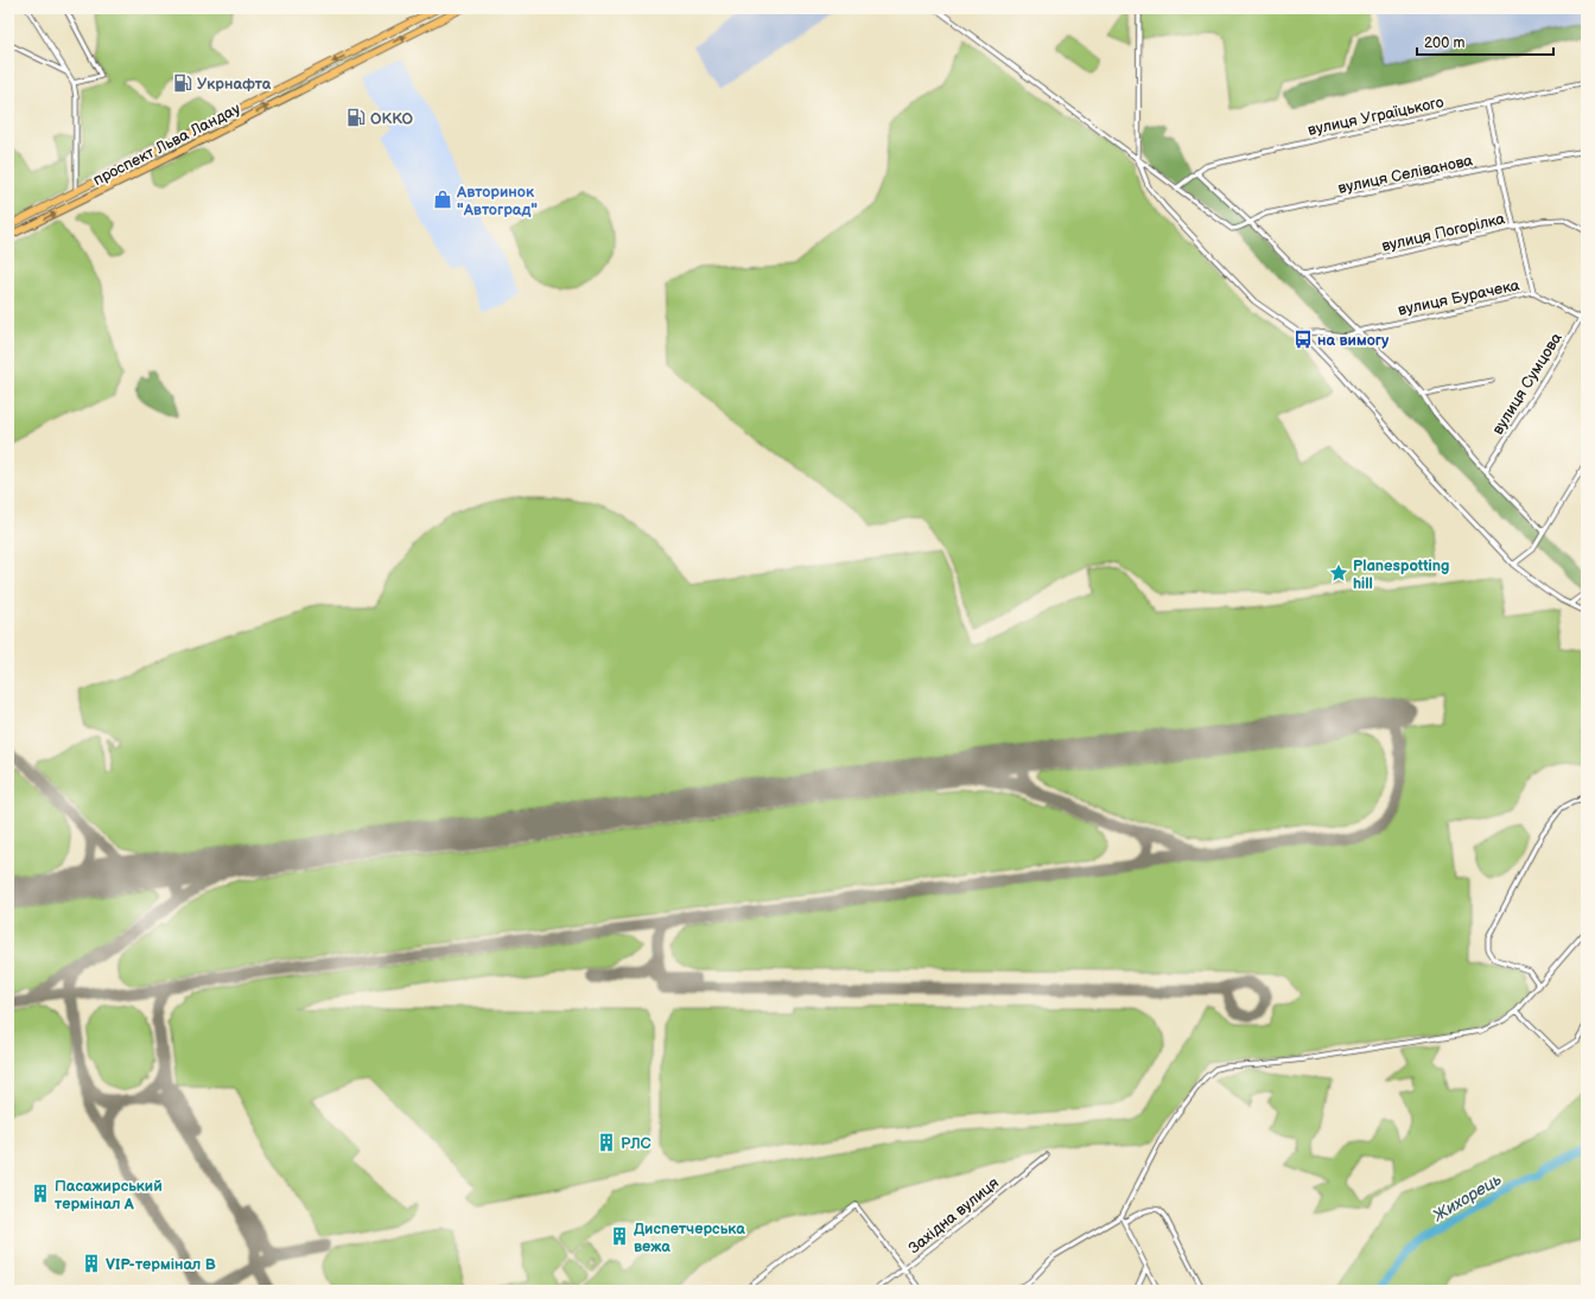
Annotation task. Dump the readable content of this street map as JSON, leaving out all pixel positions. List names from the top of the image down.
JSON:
{
  "streets": {
    "main road": ["проспект Льва Ландау"],
    "street": [
      "вулиця Уграїцького",
      "вулиця Селіванова",
      "вулиця Погорілка",
      "вулиця Бурачека",
      "вулиця Сумцова",
      "Західна вулиця"
    ]
  },
  "crossings": [
    ["вулиця Уграїцького", "вулиця Селіванова"],
    ["вулиця Бурачека", "вулиця Сумцова"]
  ],
  "water": ["Жихорець"],
  "places": {
    "fuel station": ["Укрнафта", "ОККО"],
    "shop": ["Авторинок \"Автоград\""],
    "bus stop": ["на вимогу"],
    "place": ["Planespotting hill"],
    "building": [
      "РЛС",
      "Пасажирський термінал A",
      "Диспетчерська вежа",
      "VIP-термінал B"
    ]
  },
  "scale_bar": "200 m"
}
